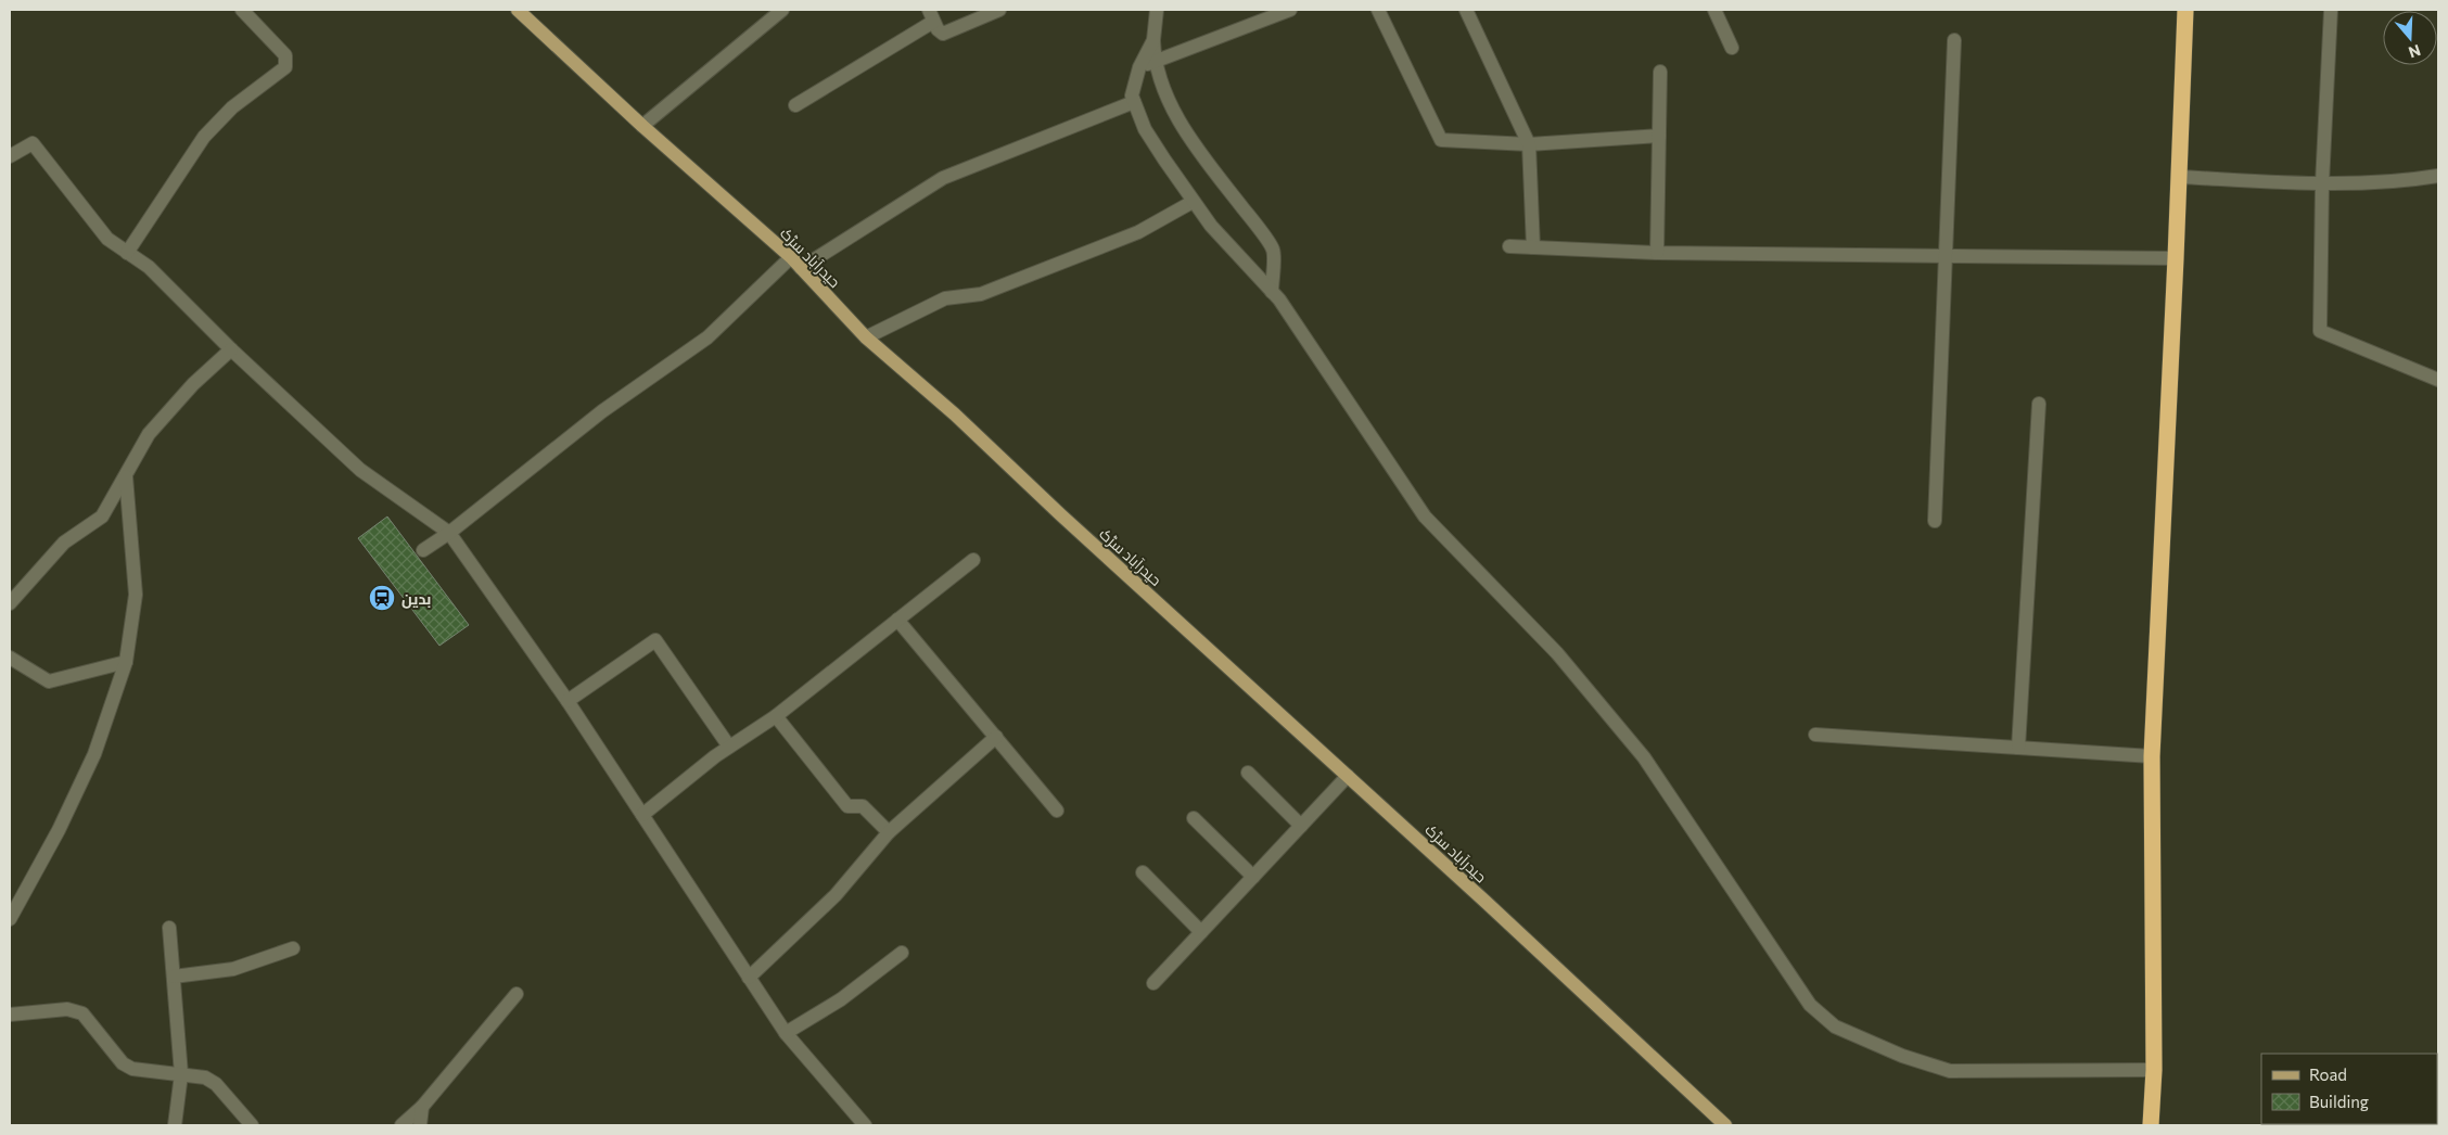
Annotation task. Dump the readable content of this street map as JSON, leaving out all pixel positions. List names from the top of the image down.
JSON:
{
  "streets": {
    "main road": ["حیدرآباد سڑک"]
  },
  "places": {
    "station": ["بدين"]
  },
  "legend": ["Road", "Building"],
  "north": "bottom"
}
